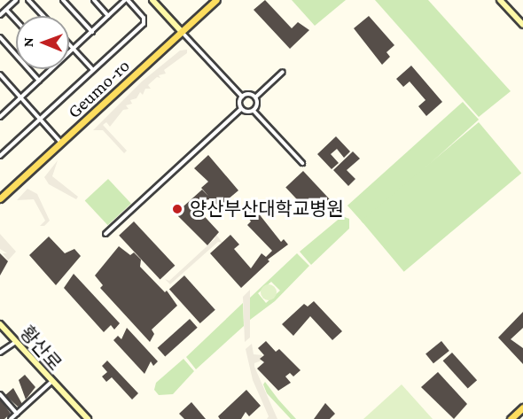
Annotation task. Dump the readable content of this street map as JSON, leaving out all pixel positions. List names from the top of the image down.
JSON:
{
  "streets": {
    "main road": ["Geumo-ro", "황산로"]
  },
  "places": ["양산부산대학교병원"],
  "north": "left"
}
